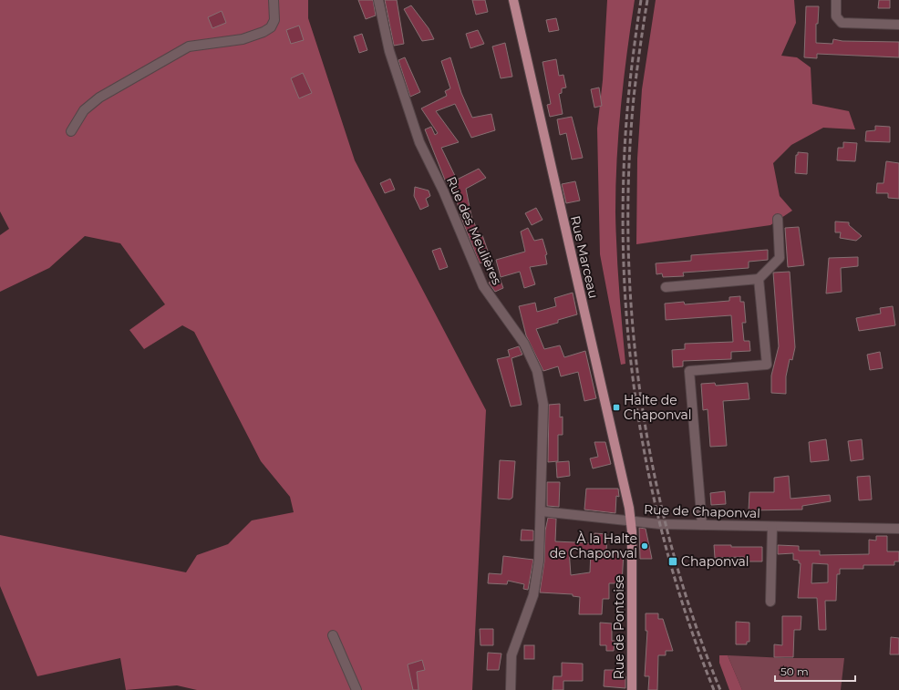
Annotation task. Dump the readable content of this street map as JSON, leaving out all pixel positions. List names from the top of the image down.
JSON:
{
  "streets": {
    "main road": ["Rue Marceau", "Rue de Pontoise"],
    "street": ["Rue des Meulières", "Rue de Chaponval"]
  },
  "crossings": [
    ["Rue des Meulières", "Rue de Chaponval"],
    ["Rue Marceau", "Rue de Chaponval"],
    ["Rue Marceau", "Rue de Pontoise"],
    ["Rue de Chaponval", "Rue de Pontoise"]
  ],
  "places": {
    "transit": ["Halte de Chaponval", "Chaponval"],
    "other": ["À la Halte de Chaponval"]
  },
  "scale_bar": "50 m"
}
